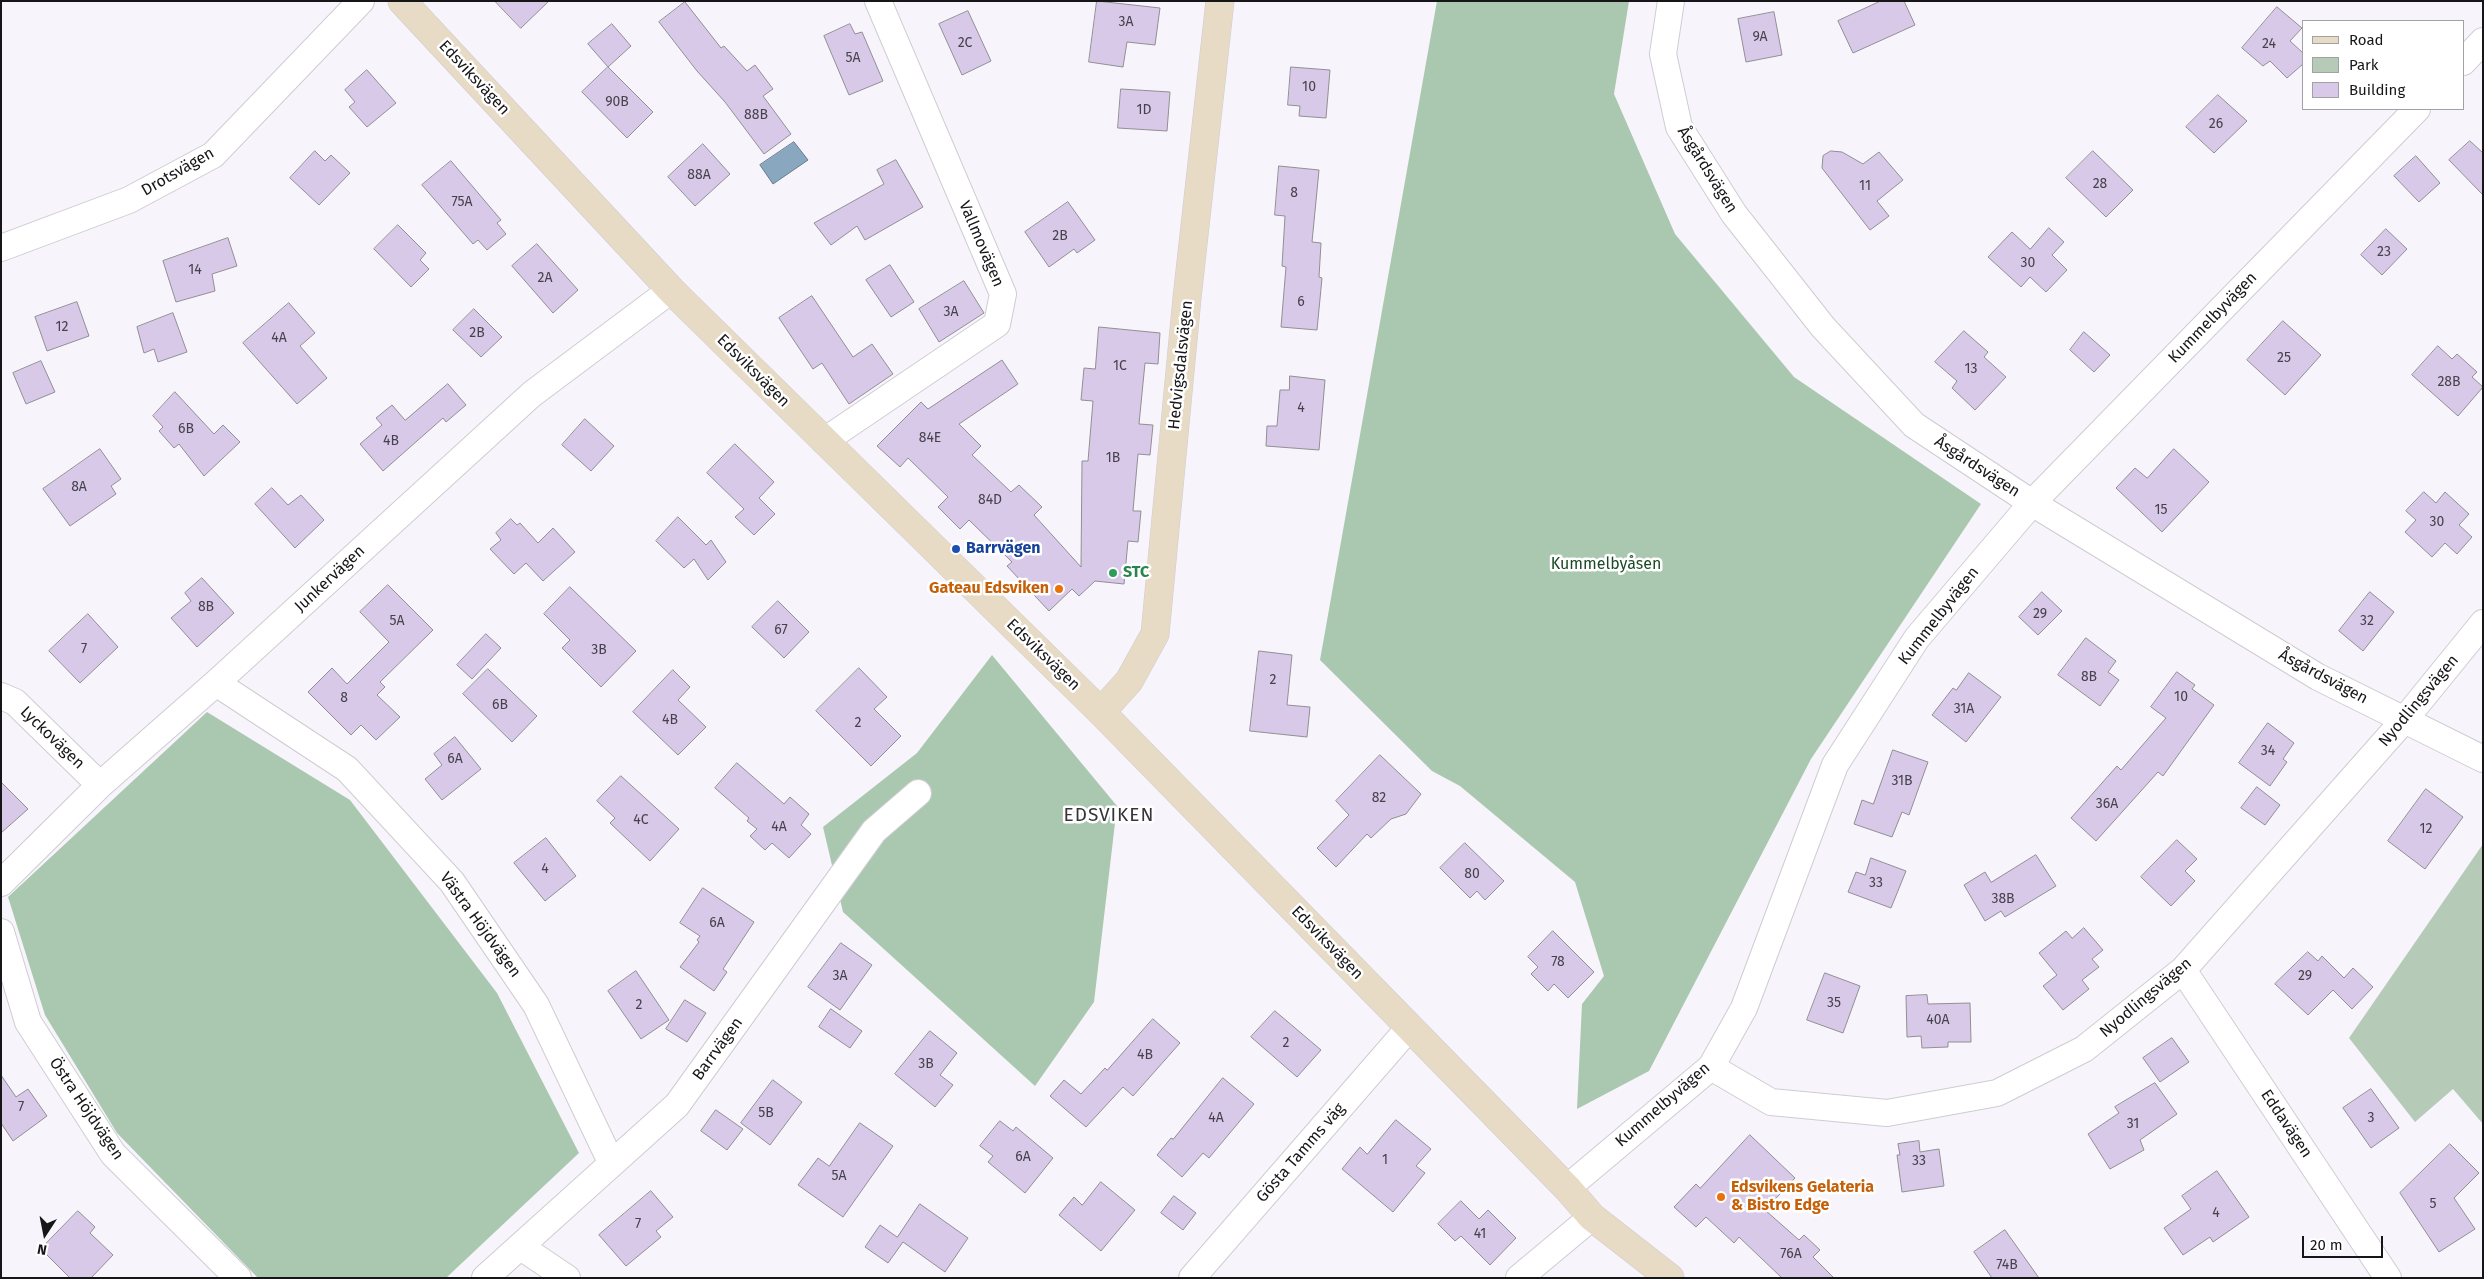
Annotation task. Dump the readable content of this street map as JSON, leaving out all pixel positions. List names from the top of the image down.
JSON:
{
  "streets": {
    "street": [
      "Edsviksvägen",
      "Åsgårdsvägen",
      "Drotsvägen",
      "Vallmovägen",
      "Kummelbyvägen",
      "Hedvigsdalsvägen",
      "Junkervägen",
      "Nyodlingsvägen",
      "Lyckovägen",
      "Västra Höjdvägen",
      "Barrvägen",
      "Östra Höjdvägen",
      "Eddavägen",
      "Gösta Tamms väg"
    ]
  },
  "crossings": [
    ["Edsviksvägen", "Vallmovägen"],
    ["Edsviksvägen", "Kummelbyvägen"],
    ["Edsviksvägen", "Hedvigsdalsvägen"],
    ["Edsviksvägen", "Junkervägen"],
    ["Edsviksvägen", "Gösta Tamms väg"],
    ["Åsgårdsvägen", "Kummelbyvägen"],
    ["Åsgårdsvägen", "Nyodlingsvägen"],
    ["Kummelbyvägen", "Nyodlingsvägen"],
    ["Junkervägen", "Lyckovägen"],
    ["Junkervägen", "Västra Höjdvägen"],
    ["Nyodlingsvägen", "Eddavägen"],
    ["Västra Höjdvägen", "Barrvägen"]
  ],
  "districts": ["EDSVIKEN"],
  "parks": ["Kummelbyåsen"],
  "places": [
    "Barrvägen",
    "STC",
    "Gateau Edsviken",
    "Edsvikens Gelateria & Bistro Edge"
  ],
  "house_numbers": [
    "3A",
    "9A",
    "2C",
    "24",
    "5A",
    "10",
    "90B",
    "1D",
    "88B",
    "26",
    "88A",
    "28",
    "11",
    "8",
    "75A",
    "2B",
    "23",
    "30",
    "14",
    "2A",
    "6",
    "3A",
    "12",
    "2B",
    "4A",
    "25",
    "1C",
    "13",
    "28B",
    "4",
    "6B",
    "84E",
    "4B",
    "1B",
    "8A",
    "84D",
    "15",
    "30",
    "8B",
    "29",
    "5A",
    "32",
    "67",
    "7",
    "3B",
    "8B",
    "2",
    "10",
    "8",
    "6B",
    "31A",
    "4B",
    "2",
    "34",
    "6A",
    "31B",
    "82",
    "36A",
    "4C",
    "4A",
    "12",
    "4",
    "80",
    "33",
    "38B",
    "6A",
    "78",
    "3A",
    "29",
    "35",
    "2",
    "40A",
    "2",
    "4B",
    "3B",
    "7",
    "5B",
    "4A",
    "3",
    "31",
    "6A",
    "1",
    "33",
    "5A",
    "5",
    "4",
    "7",
    "41",
    "76A",
    "74B"
  ],
  "legend": ["Road", "Park", "Building"],
  "scale_bar": "20 m",
  "north": "bottom"
}
